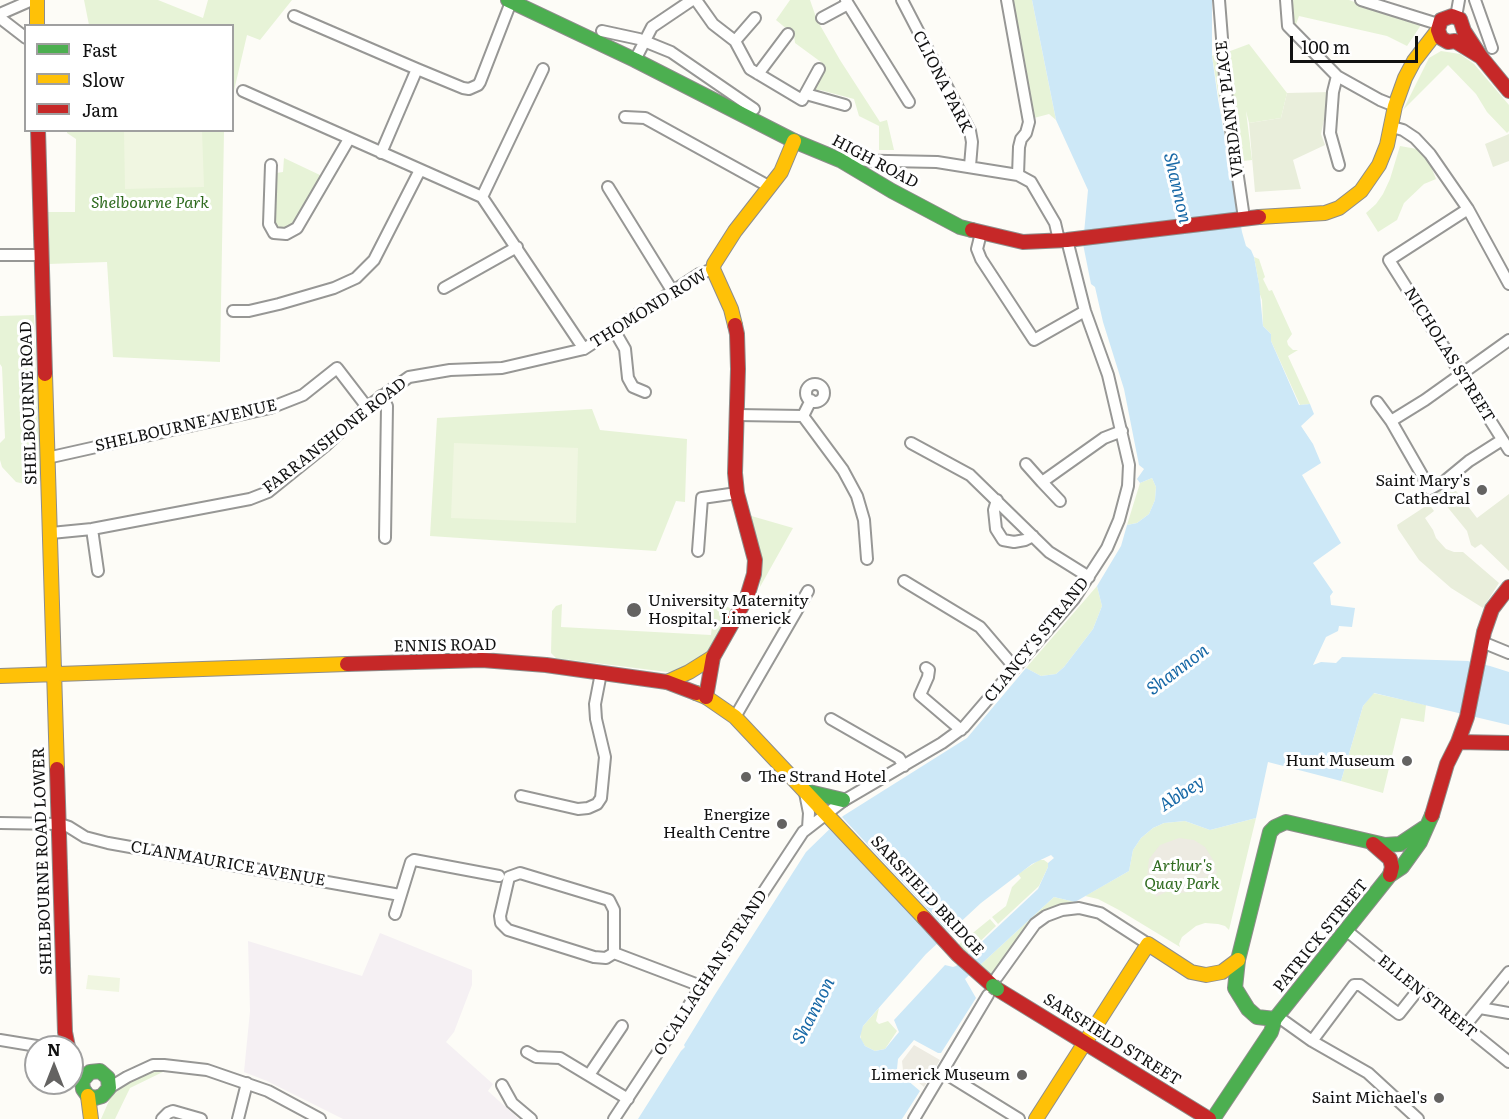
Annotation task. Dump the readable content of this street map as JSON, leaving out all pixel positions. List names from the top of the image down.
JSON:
{
  "streets": {
    "main road": [
      "HIGH ROAD",
      "SHELBOURNE ROAD",
      "ENNIS ROAD",
      "SHELBOURNE ROAD LOWER",
      "SARSFIELD BRIDGE",
      "PATRICK STREET",
      "SARSFIELD STREET"
    ],
    "street": [
      "CLIONA PARK",
      "VERDANT PLACE",
      "THOMOND ROW",
      "NICHOLAS STREET",
      "SHELBOURNE AVENUE",
      "FARRANSHONE ROAD",
      "CLANCY'S STRAND",
      "CLANMAURICE AVENUE",
      "O'CALLAGHAN STRAND",
      "ELLEN STREET"
    ]
  },
  "crossings": [
    ["VERDANT PLACE", "HIGH ROAD"],
    ["HIGH ROAD", "CLANCY'S STRAND"],
    ["THOMOND ROW", "FARRANSHONE ROAD"],
    ["SHELBOURNE ROAD", "SHELBOURNE AVENUE"],
    ["SHELBOURNE ROAD", "FARRANSHONE ROAD"],
    ["SHELBOURNE ROAD", "ENNIS ROAD"],
    ["SHELBOURNE ROAD", "SHELBOURNE ROAD LOWER"],
    ["SHELBOURNE AVENUE", "FARRANSHONE ROAD"],
    ["CLANCY'S STRAND", "ENNIS ROAD"],
    ["CLANCY'S STRAND", "SARSFIELD BRIDGE"],
    ["CLANCY'S STRAND", "O'CALLAGHAN STRAND"],
    ["ENNIS ROAD", "SHELBOURNE ROAD LOWER"],
    ["ENNIS ROAD", "SARSFIELD BRIDGE"],
    ["ENNIS ROAD", "O'CALLAGHAN STRAND"],
    ["SHELBOURNE ROAD LOWER", "CLANMAURICE AVENUE"],
    ["SARSFIELD BRIDGE", "O'CALLAGHAN STRAND"],
    ["SARSFIELD BRIDGE", "SARSFIELD STREET"],
    ["PATRICK STREET", "ELLEN STREET"],
    ["PATRICK STREET", "SARSFIELD STREET"]
  ],
  "water": ["Shannon", "Abbey"],
  "parks": ["Shelbourne Park", "Arthur's Quay Park"],
  "places": [
    "Saint Mary's Cathedral",
    "University Maternity Hospital, Limerick",
    "Hunt Museum",
    "The Strand Hotel",
    "Energize Health Centre",
    "Limerick Museum",
    "Saint Michael's"
  ],
  "legend": ["Fast", "Slow", "Jam"],
  "scale_bar": "100 m",
  "north": "top"
}
